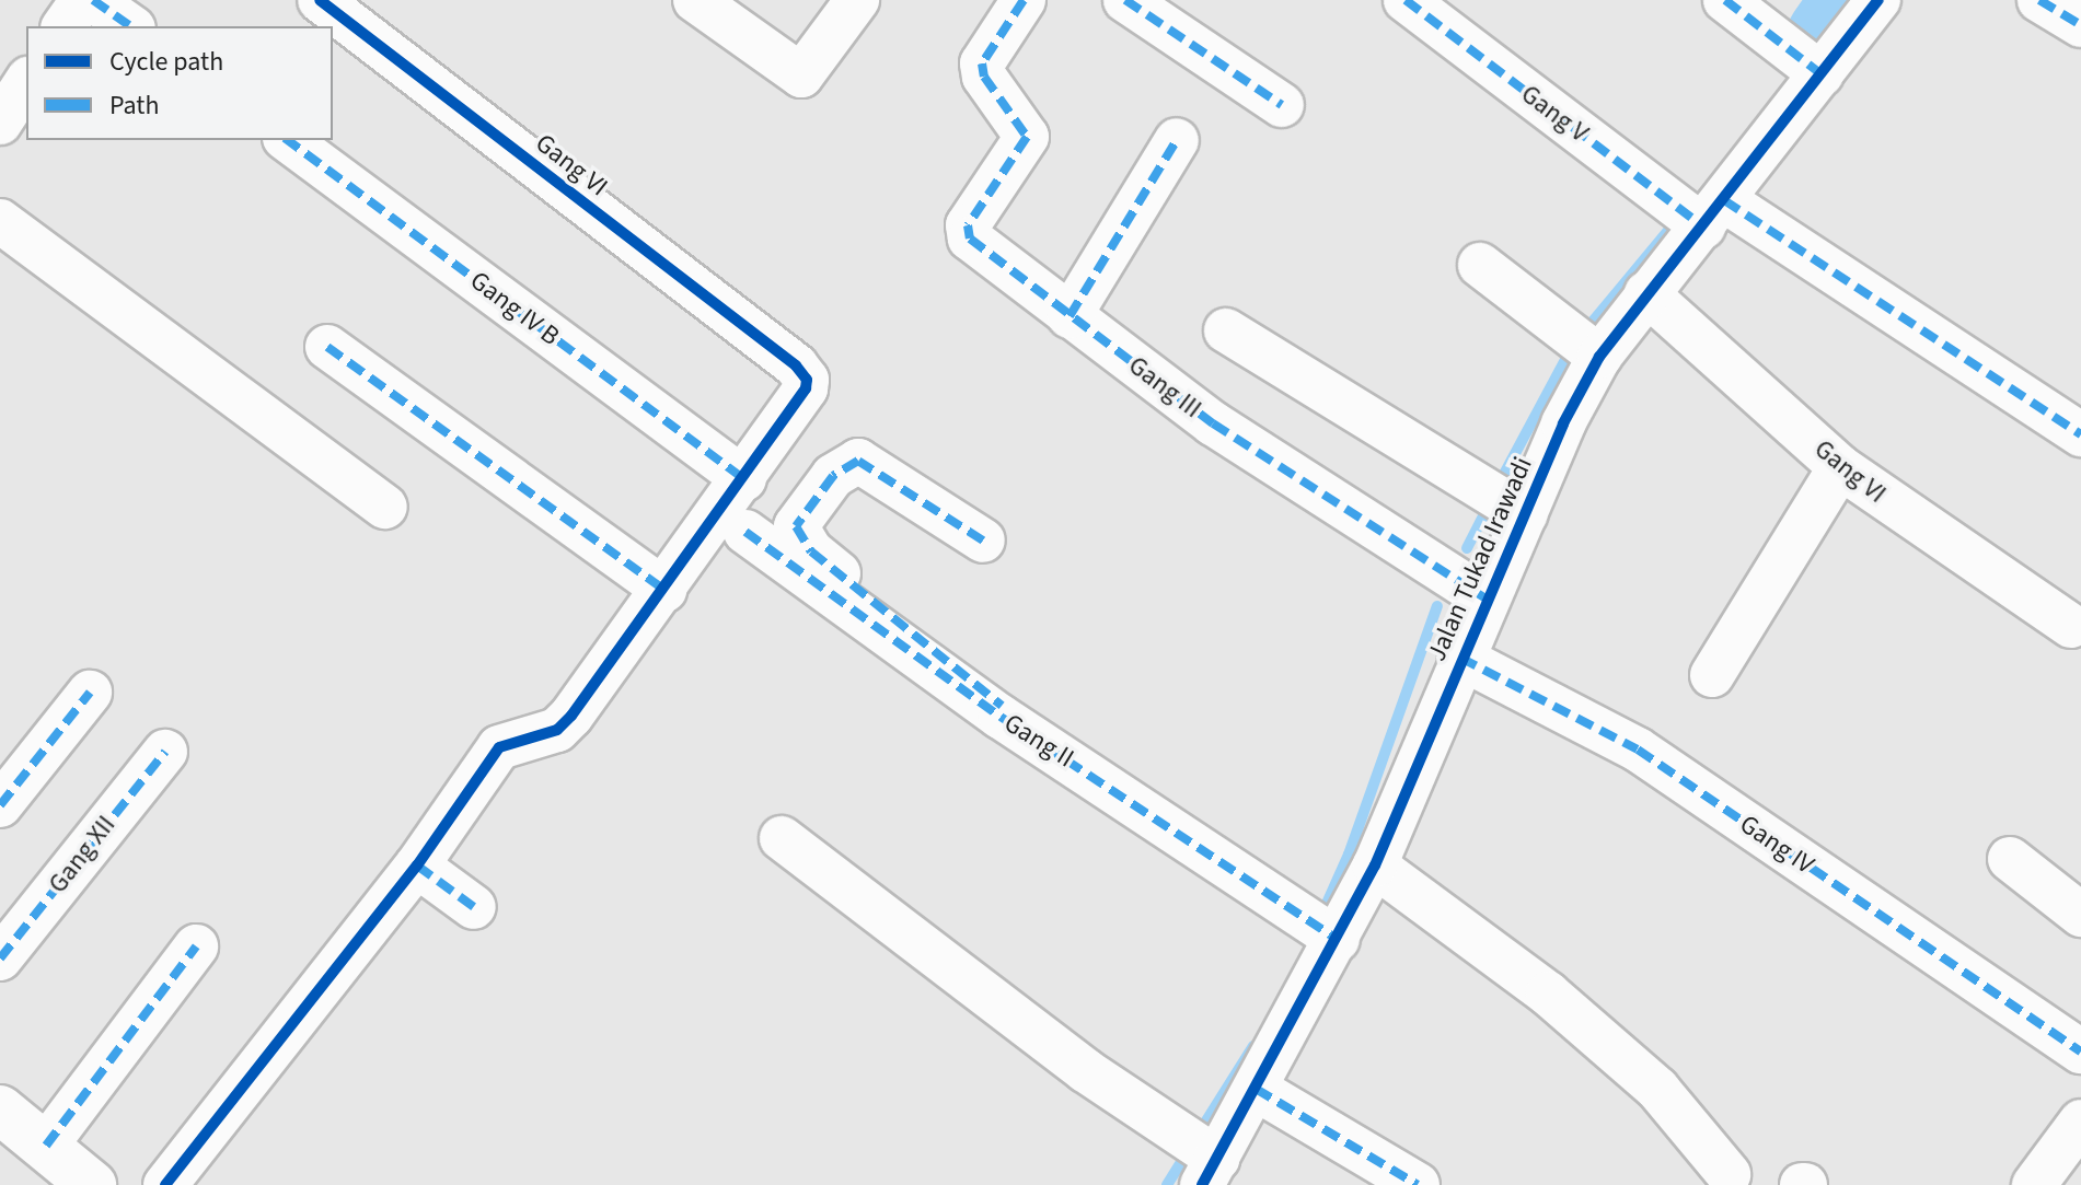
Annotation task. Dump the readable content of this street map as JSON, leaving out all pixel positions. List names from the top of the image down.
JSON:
{
  "streets": {
    "street": [
      "Gang V",
      "Gang VI",
      "Gang IV B",
      "Gang III",
      "Jalan Tukad Irawadi",
      "Gang II",
      "Gang IV",
      "Gang XII"
    ]
  },
  "crossings": [
    ["Gang V", "Jalan Tukad Irawadi"],
    ["Gang VI", "Gang IV B"],
    ["Gang VI", "Jalan Tukad Irawadi"],
    ["Gang III", "Jalan Tukad Irawadi"],
    ["Jalan Tukad Irawadi", "Gang II"],
    ["Jalan Tukad Irawadi", "Gang IV"]
  ],
  "legend": ["Cycle path", "Path"]
}
